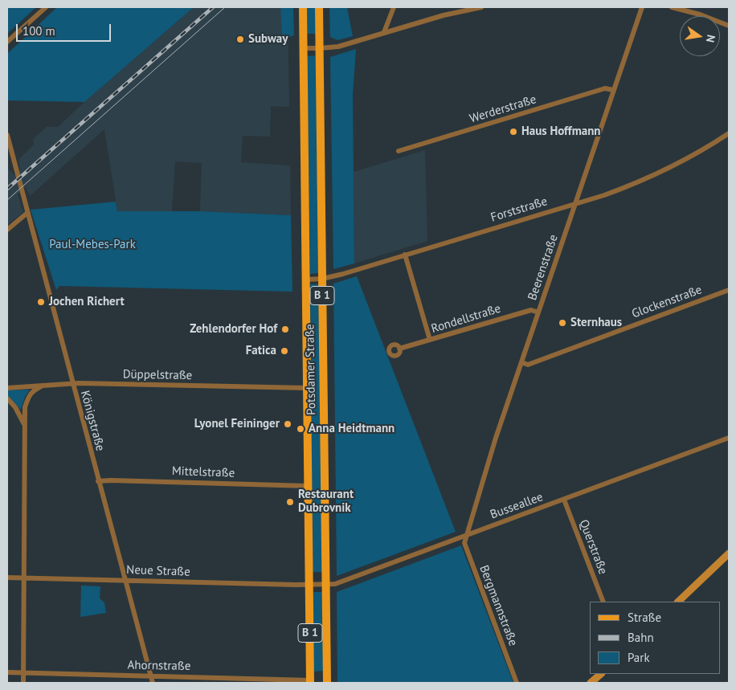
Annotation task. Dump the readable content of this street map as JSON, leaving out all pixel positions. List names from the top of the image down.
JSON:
{
  "streets": {
    "main road": ["B 1", "Potsdamer Straße"],
    "street": [
      "Werderstraße",
      "Forststraße",
      "Beerenstraße",
      "Glockenstraße",
      "Rondellstraße",
      "Düppelstraße",
      "Königstraße",
      "Mittelstraße",
      "Busseallee",
      "Querstraße",
      "Neue Straße",
      "Bergmannstraße",
      "Ahornstraße"
    ]
  },
  "crossings": [
    ["Werderstraße", "Beerenstraße"],
    ["Forststraße", "Beerenstraße"],
    ["Forststraße", "Potsdamer Straße"],
    ["Beerenstraße", "Glockenstraße"],
    ["Beerenstraße", "Rondellstraße"],
    ["Beerenstraße", "Busseallee"],
    ["Beerenstraße", "Bergmannstraße"],
    ["Potsdamer Straße", "Düppelstraße"],
    ["Potsdamer Straße", "Mittelstraße"],
    ["Potsdamer Straße", "Busseallee"],
    ["Potsdamer Straße", "Neue Straße"],
    ["Potsdamer Straße", "Ahornstraße"],
    ["Düppelstraße", "Königstraße"],
    ["Königstraße", "Mittelstraße"],
    ["Königstraße", "Neue Straße"],
    ["Königstraße", "Ahornstraße"],
    ["Busseallee", "Querstraße"],
    ["Busseallee", "Neue Straße"],
    ["Busseallee", "Bergmannstraße"]
  ],
  "parks": ["Paul-Mebes-Park"],
  "places": [
    "Subway",
    "Haus Hoffmann",
    "Jochen Richert",
    "Sternhaus",
    "Zehlendorfer Hof",
    "Fatica",
    "Lyonel Feininger",
    "Anna Heidtmann",
    "Restaurant Dubrovnik"
  ],
  "legend": ["Straße", "Bahn", "Park"],
  "scale_bar": "100 m",
  "north": "right"
}
